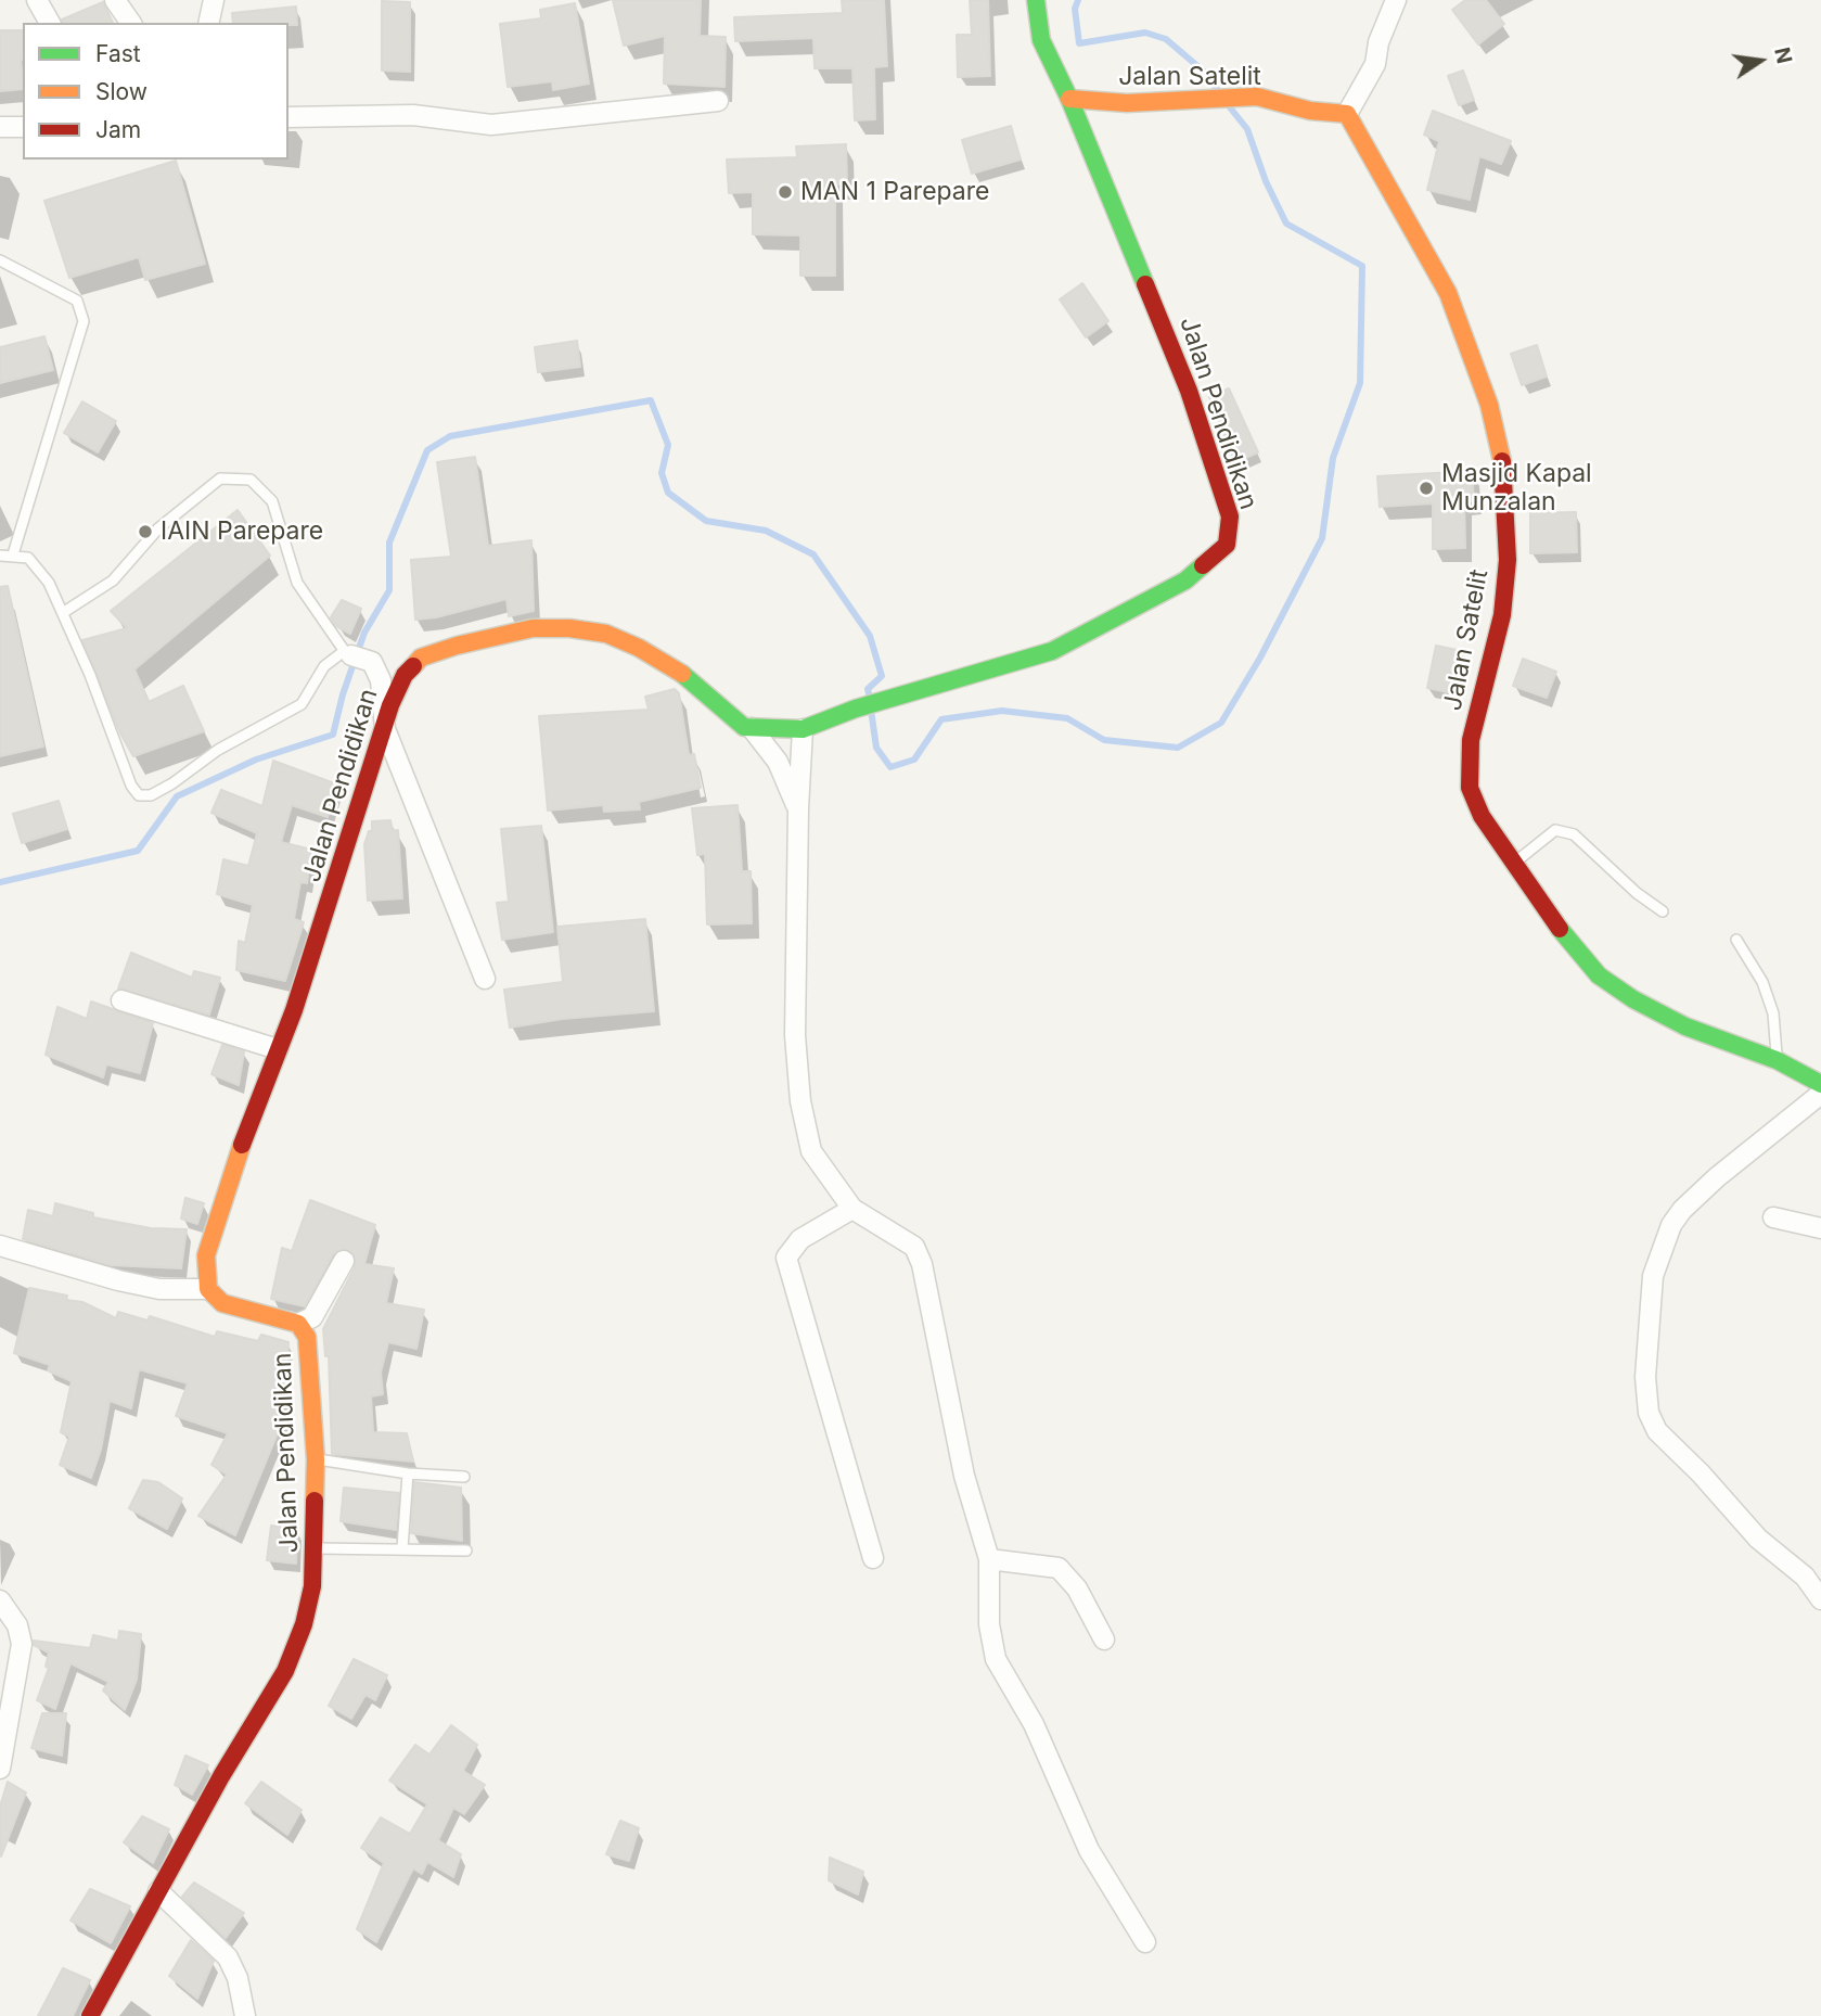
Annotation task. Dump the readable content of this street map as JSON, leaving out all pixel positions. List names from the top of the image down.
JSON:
{
  "streets": {
    "street": ["Jalan Satelit", "Jalan Pendidikan"]
  },
  "crossings": [
    ["Jalan Satelit", "Jalan Pendidikan"]
  ],
  "places": ["MAN 1 Parepare", "Masjid Kapal Munzalan", "IAIN Parepare"],
  "legend": ["Fast", "Slow", "Jam"],
  "north": "right"
}
